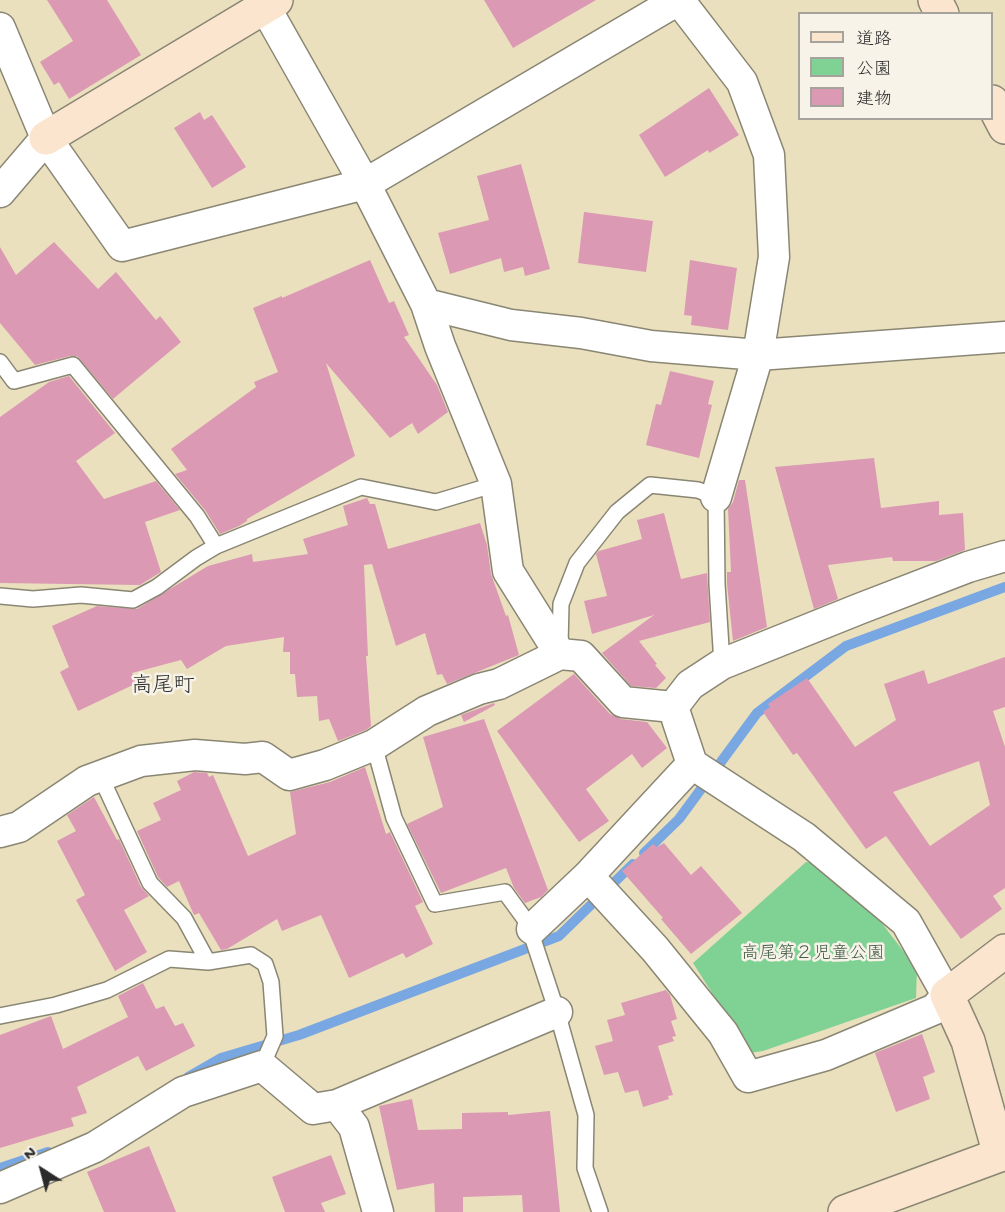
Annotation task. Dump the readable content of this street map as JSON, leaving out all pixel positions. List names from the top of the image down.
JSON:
{
  "districts": ["高尾町"],
  "parks": ["高尾第２児童公園"],
  "legend": ["道路", "公園", "建物"],
  "north": "top left"
}
